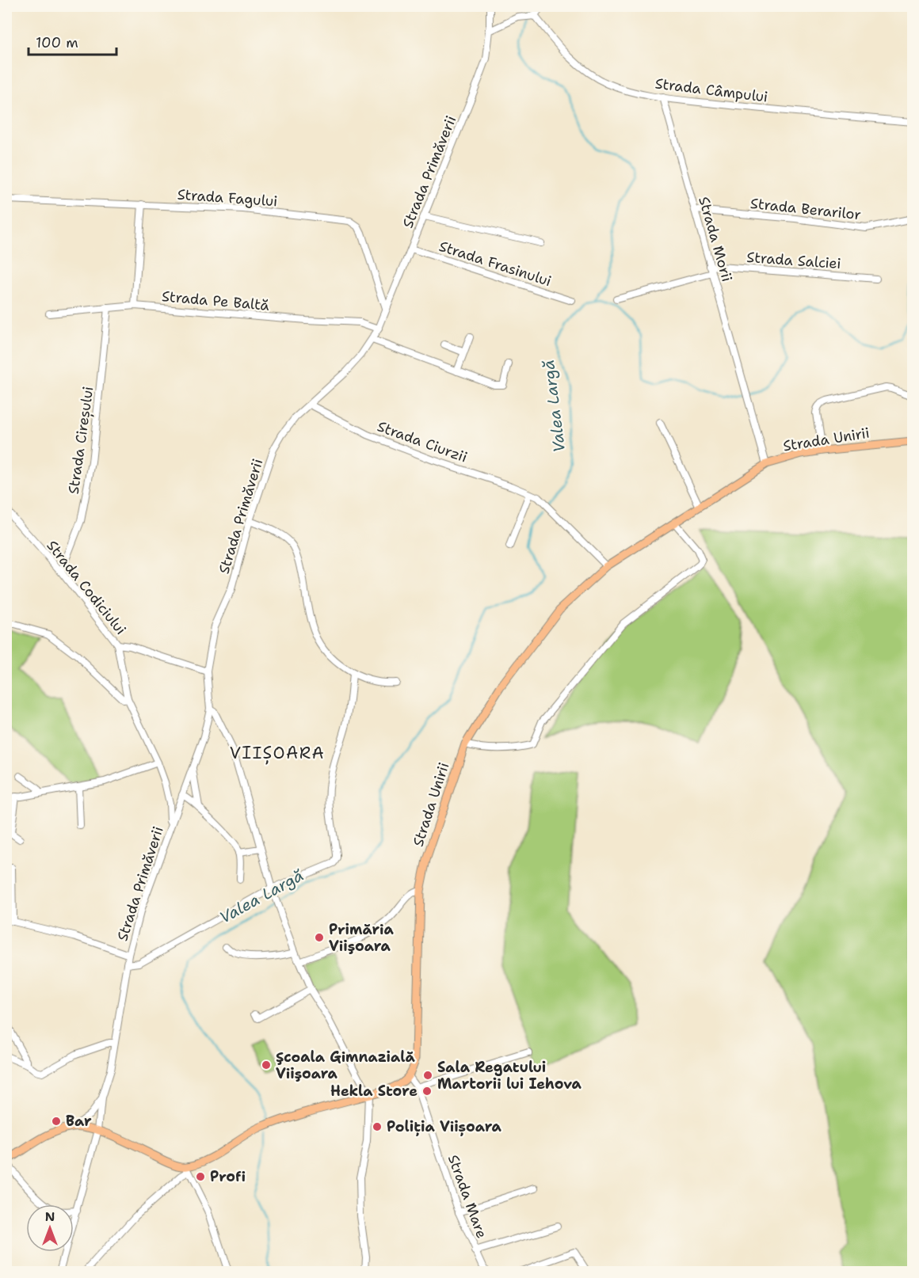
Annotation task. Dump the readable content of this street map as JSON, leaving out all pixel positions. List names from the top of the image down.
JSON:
{
  "streets": {
    "main road": ["Strada Unirii"],
    "street": [
      "Strada Câmpului",
      "Strada Primăverii",
      "Strada Fagului",
      "Strada Berarilor",
      "Strada Morii",
      "Strada Salciei",
      "Strada Frasinului",
      "Strada Pe Baltă",
      "Strada Cireșului",
      "Strada Ciurzii",
      "Strada Codiciului",
      "Strada Mare"
    ]
  },
  "crossings": [
    ["Strada Câmpului", "Strada Morii"],
    ["Strada Primăverii", "Strada Fagului"],
    ["Strada Primăverii", "Strada Frasinului"],
    ["Strada Primăverii", "Strada Pe Baltă"],
    ["Strada Primăverii", "Strada Ciurzii"],
    ["Strada Primăverii", "Strada Codiciului"],
    ["Strada Berarilor", "Strada Morii"],
    ["Strada Morii", "Strada Salciei"],
    ["Strada Morii", "Strada Unirii"],
    ["Strada Pe Baltă", "Strada Cireșului"],
    ["Strada Unirii", "Strada Ciurzii"],
    ["Strada Unirii", "Strada Mare"],
    ["Strada Cireșului", "Strada Codiciului"]
  ],
  "districts": ["VIIȘOARA"],
  "water": ["Valea Largă"],
  "places": [
    "Primăria Viişoara",
    "Şcoala Gimnazială Viişoara",
    "Sala Regatului Martorii lui Iehova",
    "Hekla Store",
    "Bar",
    "Poliția Viișoara",
    "Profi"
  ],
  "scale_bar": "100 m",
  "north": "top"
}
